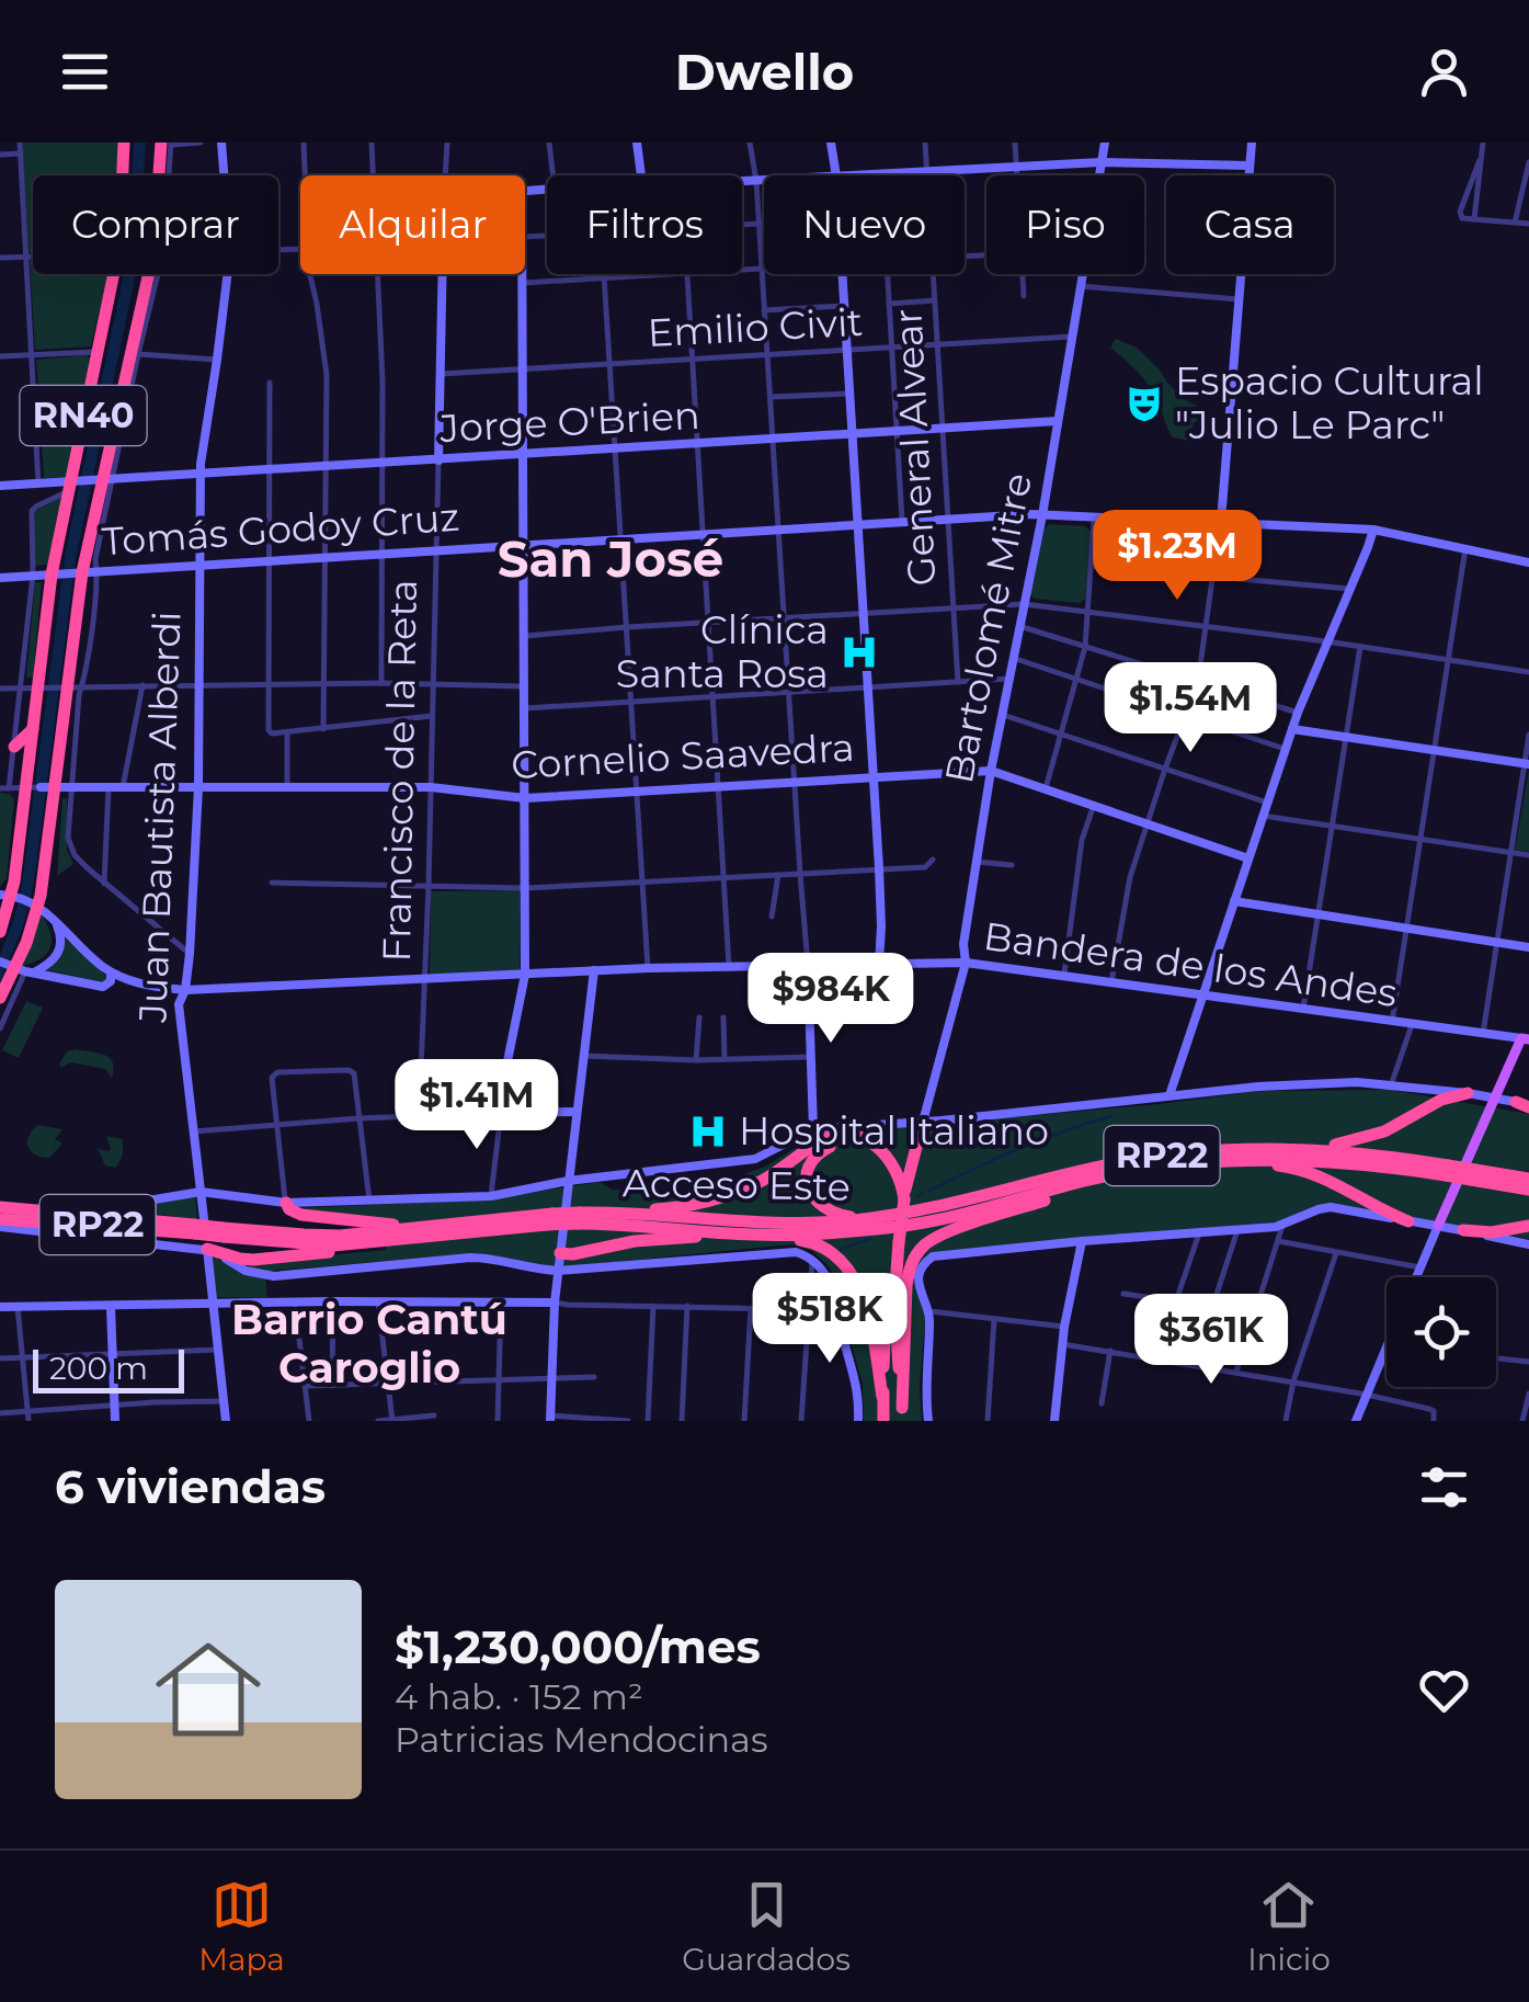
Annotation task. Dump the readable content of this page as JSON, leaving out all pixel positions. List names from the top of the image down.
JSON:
{
  "streets": {
    "highway": ["RN40", "RP22", "Acceso Este"],
    "street": [
      "Emilio Civit",
      "Jorge O'Brien",
      "General Alvear",
      "Tomás Godoy Cruz",
      "Bartolomé Mitre",
      "Cornelio Saavedra",
      "Francisco de la Reta",
      "Juan Bautista Alberdi",
      "Bandera de los Andes"
    ]
  },
  "crossings": [
    ["Emilio Civit", "General Alvear"],
    ["Emilio Civit", "Bartolomé Mitre"],
    ["Emilio Civit", "Francisco de la Reta"],
    ["RN40", "Jorge O'Brien"],
    ["RN40", "Tomás Godoy Cruz"],
    ["RN40", "Cornelio Saavedra"],
    ["Jorge O'Brien", "General Alvear"],
    ["Jorge O'Brien", "Bartolomé Mitre"],
    ["Jorge O'Brien", "Francisco de la Reta"],
    ["Jorge O'Brien", "Juan Bautista Alberdi"],
    ["General Alvear", "Tomás Godoy Cruz"],
    ["Tomás Godoy Cruz", "Bartolomé Mitre"],
    ["Tomás Godoy Cruz", "Francisco de la Reta"],
    ["Tomás Godoy Cruz", "Juan Bautista Alberdi"],
    ["Bartolomé Mitre", "Cornelio Saavedra"],
    ["Bartolomé Mitre", "Bandera de los Andes"],
    ["Cornelio Saavedra", "Francisco de la Reta"],
    ["Cornelio Saavedra", "Juan Bautista Alberdi"],
    ["Francisco de la Reta", "Bandera de los Andes"],
    ["Juan Bautista Alberdi", "Bandera de los Andes"],
    ["Juan Bautista Alberdi", "Acceso Este"]
  ],
  "districts": ["San José", "Barrio Cantú Caroglio"],
  "places": {
    "theatre": ["Espacio Cultural \"Julio Le Parc\""],
    "hospital": ["Clínica Santa Rosa", "Hospital Italiano"]
  },
  "scale_bar": "200 m",
  "page": {
    "header": "Dwello",
    "chip": [
      "Comprar",
      "Alquilar",
      "Filtros",
      "Nuevo",
      "Piso",
      "Casa"
    ],
    "price": [
      "$1.23M",
      "$1.54M",
      "$984K",
      "$1.41M",
      "$518K",
      "$361K"
    ],
    "scale": "200 m",
    "heading": "6 viviendas",
    "list": [
      {
        "name": "$1,230,000/mes",
        "note": "4 hab. · 152 m² · Patricias Mendocinas"
      }
    ],
    "tabs": ["Mapa", "Guardados", "Inicio"]
  }
}
